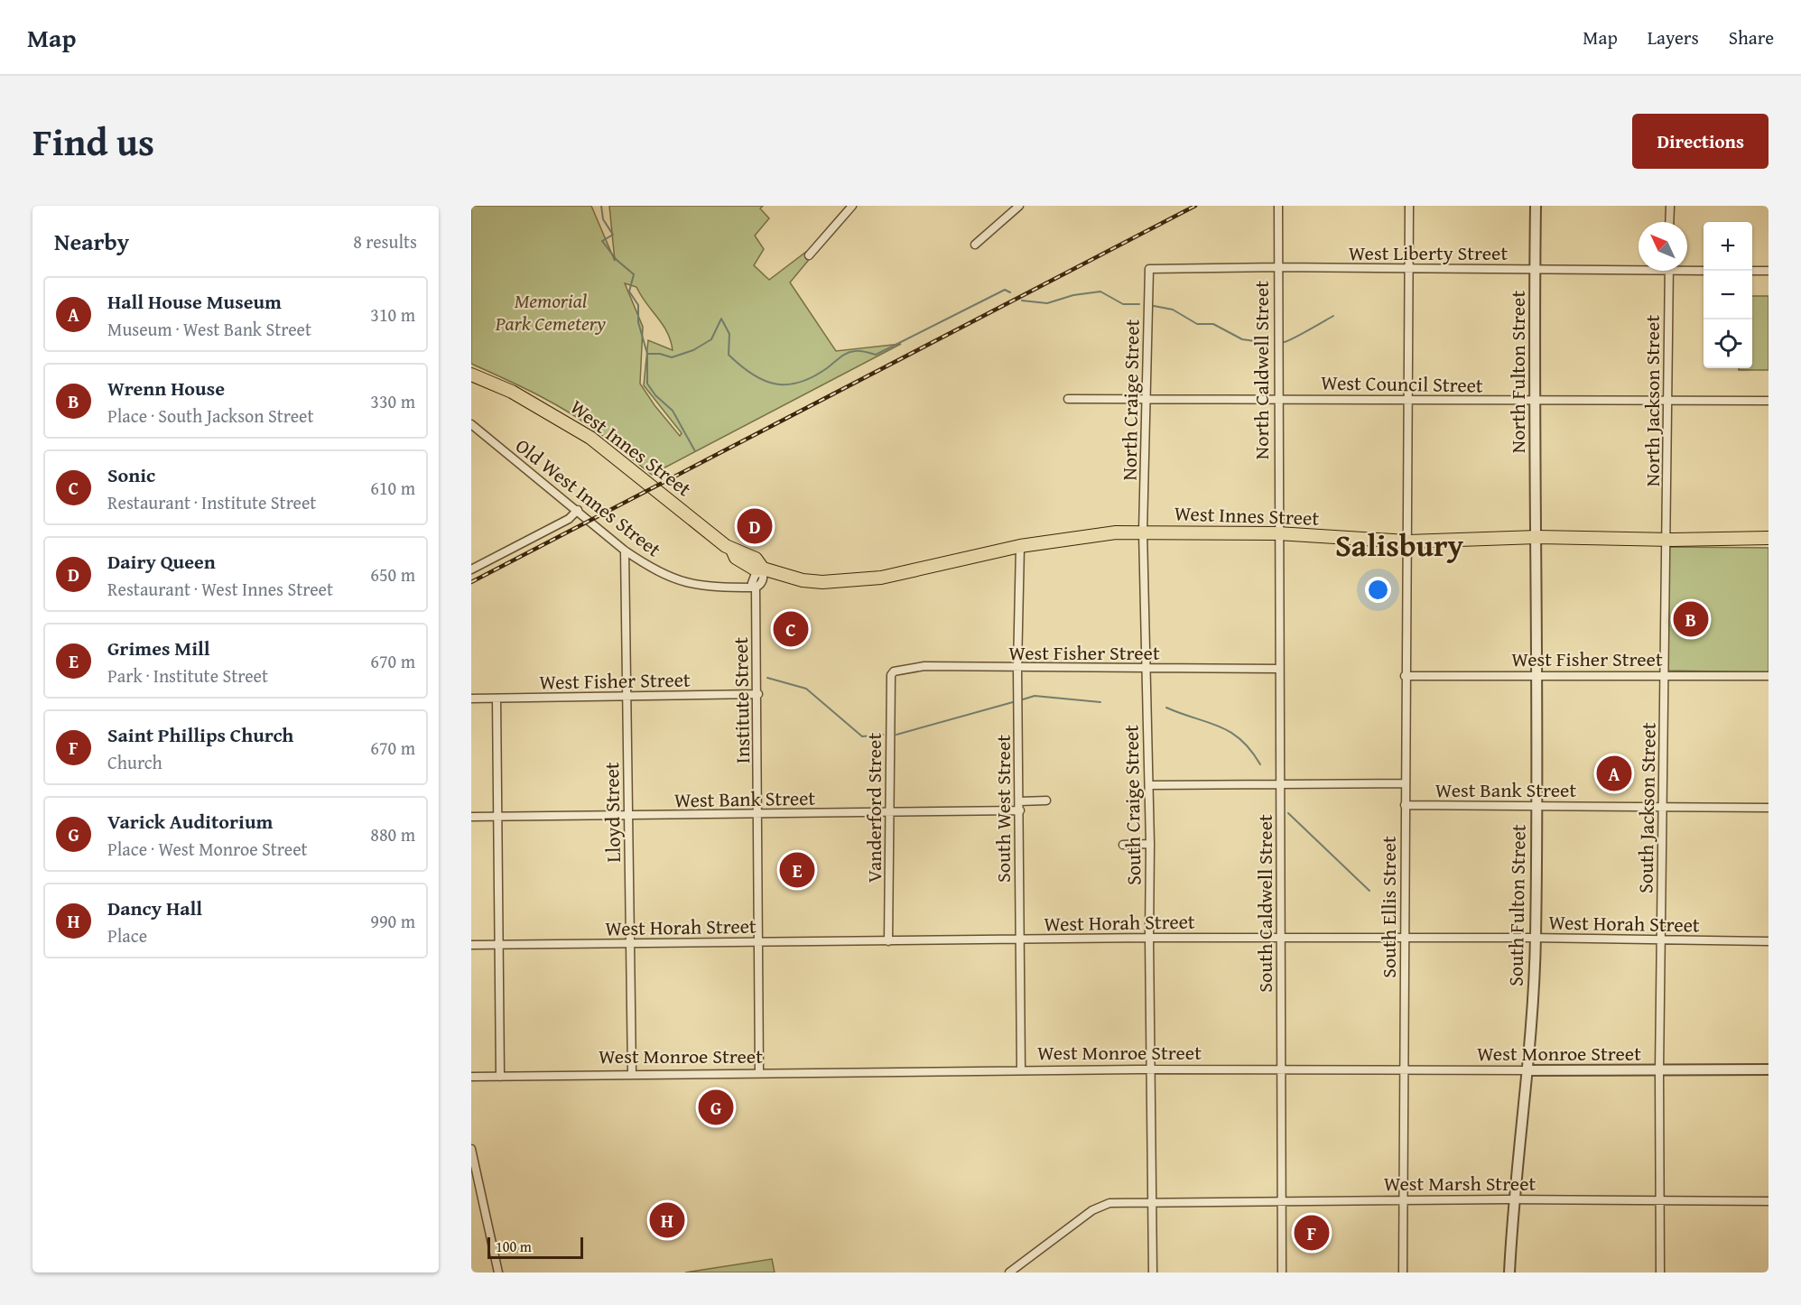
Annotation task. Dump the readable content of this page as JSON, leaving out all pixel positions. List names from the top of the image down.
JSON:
{
  "streets": {
    "main road": ["West Innes Street"],
    "street": [
      "West Liberty Street",
      "North Caldwell Street",
      "North Fulton Street",
      "West Council Street",
      "North Craige Street",
      "North Jackson Street",
      "Old West Innes Street",
      "West Fisher Street",
      "Institute Street",
      "West Bank Street",
      "South Craige Street",
      "Vanderford Street",
      "South Jackson Street",
      "South West Street",
      "Lloyd Street",
      "South Caldwell Street",
      "South Fulton Street",
      "South Ellis Street",
      "West Horah Street",
      "West Monroe Street",
      "West Marsh Street"
    ]
  },
  "crossings": [
    ["West Liberty Street", "North Caldwell Street"],
    ["West Liberty Street", "North Fulton Street"],
    ["West Liberty Street", "North Craige Street"],
    ["West Liberty Street", "South Ellis Street"],
    ["North Caldwell Street", "West Council Street"],
    ["North Caldwell Street", "West Innes Street"],
    ["North Caldwell Street", "South Caldwell Street"],
    ["North Fulton Street", "West Council Street"],
    ["North Fulton Street", "West Innes Street"],
    ["North Fulton Street", "South Fulton Street"],
    ["West Council Street", "North Craige Street"],
    ["West Council Street", "North Jackson Street"],
    ["West Council Street", "South Ellis Street"],
    ["North Craige Street", "West Innes Street"],
    ["North Craige Street", "South Craige Street"],
    ["North Jackson Street", "West Innes Street"],
    ["North Jackson Street", "South Jackson Street"],
    ["West Innes Street", "Institute Street"],
    ["West Innes Street", "South Craige Street"],
    ["West Innes Street", "South Jackson Street"],
    ["West Innes Street", "South West Street"],
    ["West Innes Street", "South Caldwell Street"],
    ["West Innes Street", "South Fulton Street"],
    ["West Innes Street", "South Ellis Street"],
    ["Old West Innes Street", "Institute Street"],
    ["Old West Innes Street", "Lloyd Street"],
    ["West Fisher Street", "Institute Street"],
    ["West Fisher Street", "South Craige Street"],
    ["West Fisher Street", "Vanderford Street"],
    ["West Fisher Street", "South Jackson Street"],
    ["West Fisher Street", "South West Street"],
    ["West Fisher Street", "Lloyd Street"],
    ["West Fisher Street", "South Caldwell Street"],
    ["West Fisher Street", "South Fulton Street"],
    ["West Fisher Street", "South Ellis Street"],
    ["Institute Street", "West Bank Street"],
    ["Institute Street", "West Horah Street"],
    ["Institute Street", "West Monroe Street"],
    ["West Bank Street", "South Craige Street"],
    ["West Bank Street", "Vanderford Street"],
    ["West Bank Street", "South Jackson Street"],
    ["West Bank Street", "South West Street"],
    ["West Bank Street", "Lloyd Street"],
    ["West Bank Street", "South Caldwell Street"],
    ["West Bank Street", "South Fulton Street"],
    ["West Bank Street", "South Ellis Street"],
    ["South Craige Street", "West Horah Street"],
    ["South Craige Street", "West Monroe Street"],
    ["South Craige Street", "West Marsh Street"],
    ["Vanderford Street", "West Horah Street"],
    ["South Jackson Street", "West Horah Street"],
    ["South Jackson Street", "West Monroe Street"],
    ["South Jackson Street", "West Marsh Street"],
    ["South West Street", "West Horah Street"],
    ["South West Street", "West Monroe Street"],
    ["Lloyd Street", "West Horah Street"],
    ["Lloyd Street", "West Monroe Street"],
    ["South Caldwell Street", "West Horah Street"],
    ["South Caldwell Street", "West Monroe Street"],
    ["South Caldwell Street", "West Marsh Street"],
    ["South Fulton Street", "West Horah Street"],
    ["South Fulton Street", "West Monroe Street"],
    ["South Fulton Street", "West Marsh Street"],
    ["South Ellis Street", "West Horah Street"],
    ["South Ellis Street", "West Monroe Street"],
    ["South Ellis Street", "West Marsh Street"]
  ],
  "districts": ["Salisbury"],
  "parks": ["Memorial Park Cemetery"],
  "scale_bar": "100 m",
  "north": "top left",
  "page": {
    "header": "Map",
    "nav": ["Map", "Layers", "Share"],
    "title": "Find us",
    "buttons": "Directions",
    "heading": ["Nearby", "8 results"],
    "map_buttons": ["+", "−"],
    "list": [
      {
        "mark": "A",
        "name": "Hall House Museum",
        "note": "Museum · West Bank Street",
        "value": "310 m"
      },
      {
        "mark": "B",
        "name": "Wrenn House",
        "note": "Place · South Jackson Street",
        "value": "330 m"
      },
      {
        "mark": "C",
        "name": "Sonic",
        "note": "Restaurant · Institute Street",
        "value": "610 m"
      },
      {
        "mark": "D",
        "name": "Dairy Queen",
        "note": "Restaurant · West Innes Street",
        "value": "650 m"
      },
      {
        "mark": "E",
        "name": "Grimes Mill",
        "note": "Park · Institute Street",
        "value": "670 m"
      },
      {
        "mark": "F",
        "name": "Saint Phillips Church",
        "note": "Church",
        "value": "670 m"
      },
      {
        "mark": "G",
        "name": "Varick Auditorium",
        "note": "Place · West Monroe Street",
        "value": "880 m"
      },
      {
        "mark": "H",
        "name": "Dancy Hall",
        "note": "Place",
        "value": "990 m"
      }
    ],
    "pins": [
      "D",
      "B",
      "C",
      "A",
      "E",
      "G",
      "H",
      "F"
    ],
    "scale": "100 m"
  }
}
